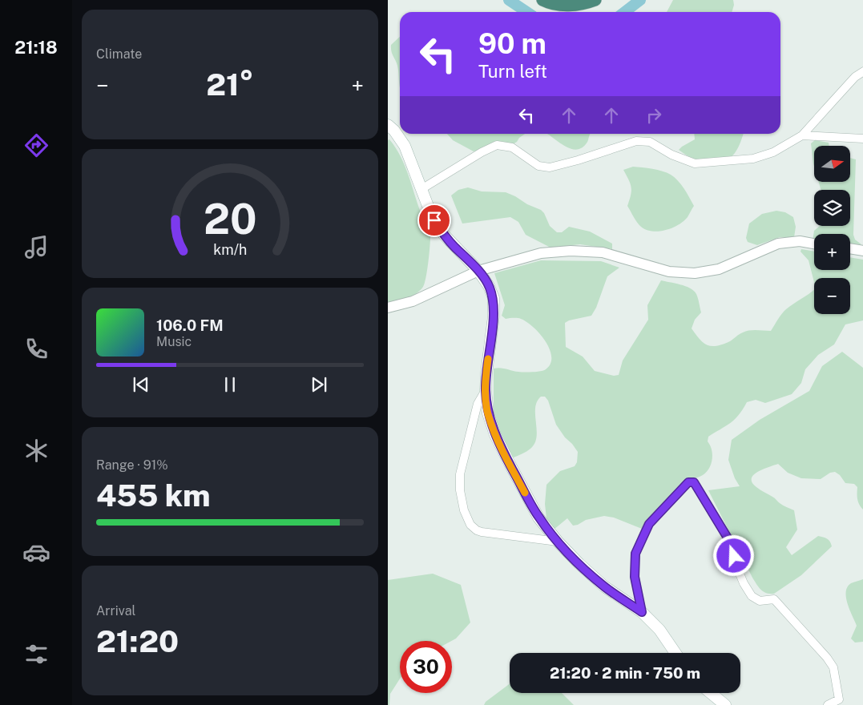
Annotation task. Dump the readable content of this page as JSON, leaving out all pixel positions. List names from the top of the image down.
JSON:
{
  "north": "right",
  "page": {
    "tabs": "21:18",
    "tile": [
      "Climate",
      ["Range · 91%", "455 km"],
      ["Arrival", "21:20"]
    ],
    "turn": ["90 m", "Turn left"],
    "heat": ["−", "21°", "+"],
    "map_buttons": ["+", "−"],
    "song": ["106.0 FM", "Music"],
    "limit": "30",
    "trip": "21:20 · 2 min · 750 m",
    "gauge": ["20", "km/h"]
  }
}
